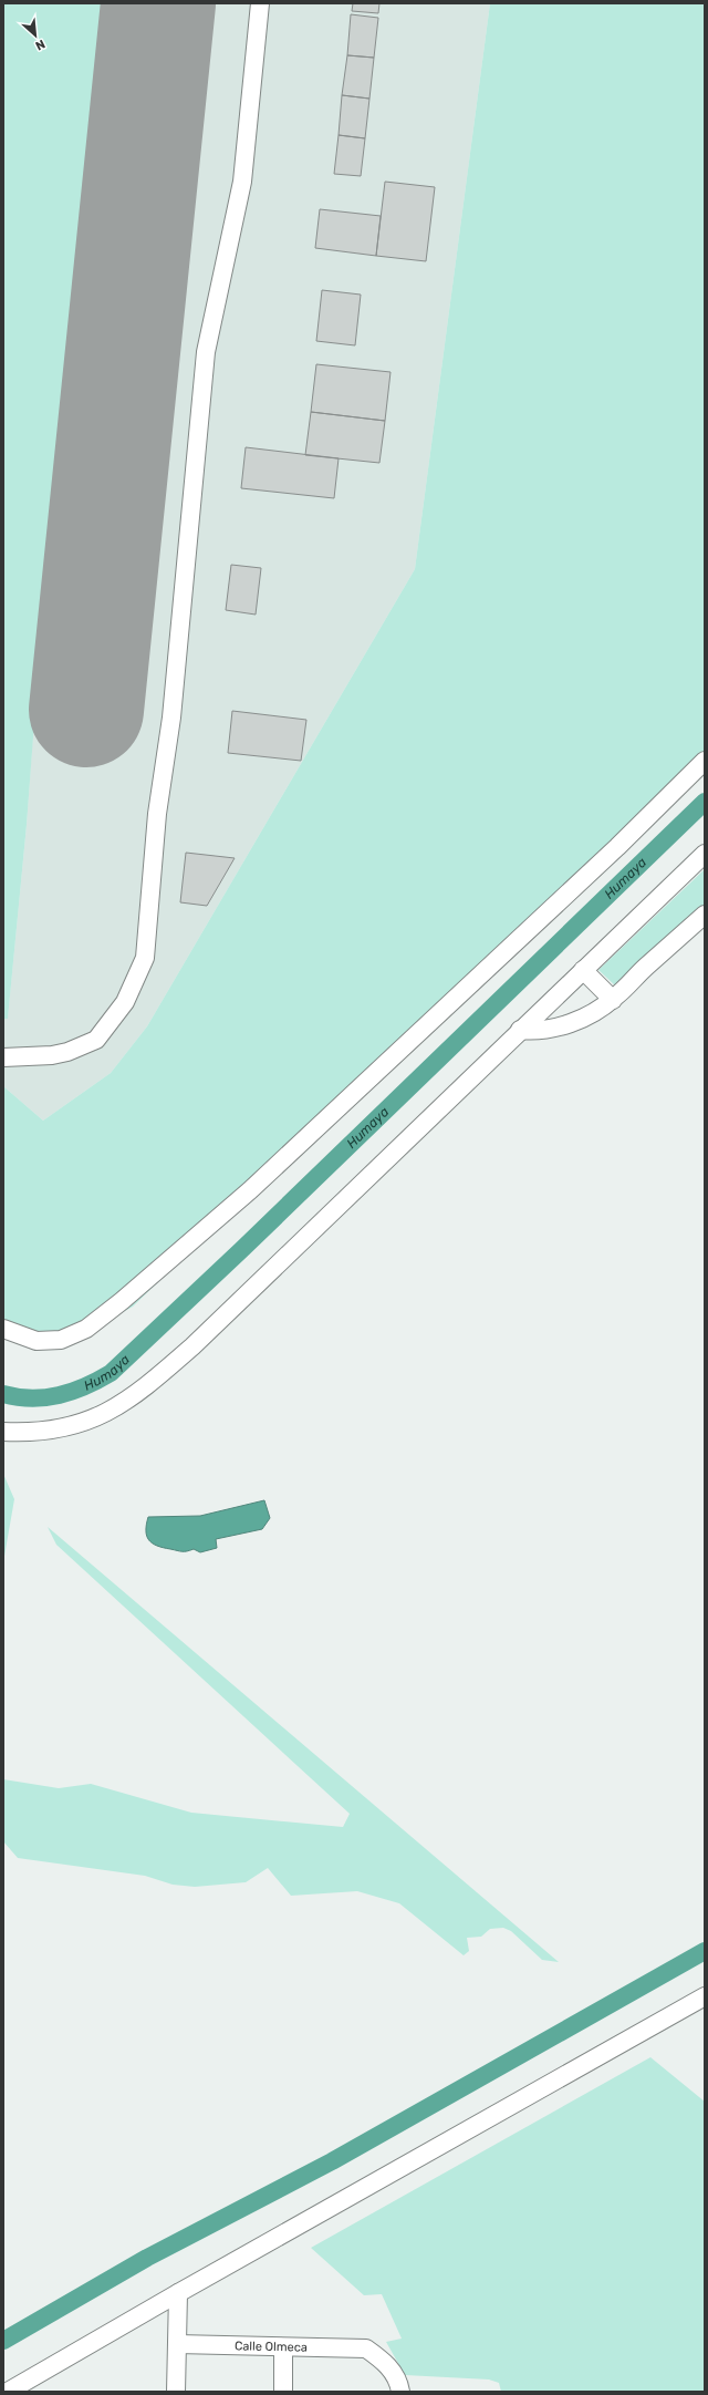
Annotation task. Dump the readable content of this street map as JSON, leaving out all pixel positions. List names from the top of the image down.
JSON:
{
  "streets": {
    "street": ["Calle Olmeca"]
  },
  "water": ["Humaya"],
  "north": "bottom right"
}
